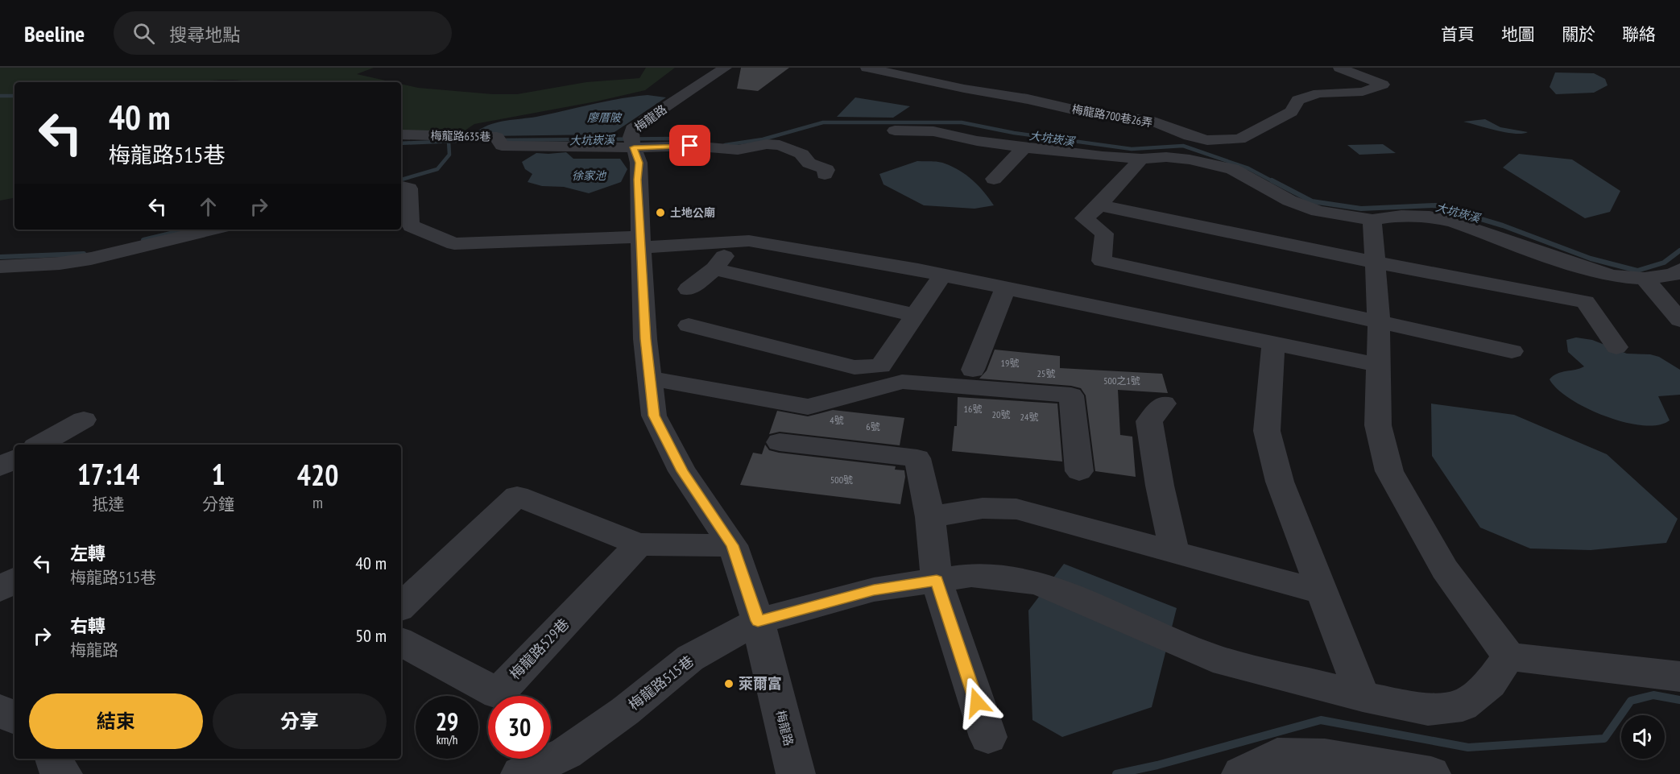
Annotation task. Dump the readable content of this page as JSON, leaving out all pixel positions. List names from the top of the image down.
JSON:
{
  "streets": {
    "street": [
      "梅龍路700巷26弄",
      "梅龍路",
      "梅龍路635巷",
      "梅龍路529巷",
      "梅龍路515巷"
    ]
  },
  "crossings": [
    ["梅龍路", "梅龍路635巷"],
    ["梅龍路", "梅龍路515巷"]
  ],
  "water": ["廖厝陂", "大坑崁溪", "徐家池"],
  "places": ["土地公廟", "萊爾富"],
  "house_numbers": [
    "19號",
    "25號",
    "500之1號",
    "16號",
    "20號",
    "24號",
    "4號",
    "6號",
    "500號"
  ],
  "page": {
    "header": "Beeline",
    "search": "搜尋地點",
    "nav": [
      "首頁",
      "地圖",
      "關於",
      "聯絡"
    ],
    "turn": ["40 m", "梅龍路515巷"],
    "eta": [
      "17:14",
      "抵達",
      "1",
      "分鐘",
      "420",
      "m"
    ],
    "list": [
      {
        "name": "左轉",
        "note": "梅龍路515巷",
        "value": "40 m"
      },
      {
        "name": "右轉",
        "note": "梅龍路",
        "value": "50 m"
      }
    ],
    "buttons": ["結束", "分享"],
    "speed": "29 km/h",
    "limit": "30"
  }
}
